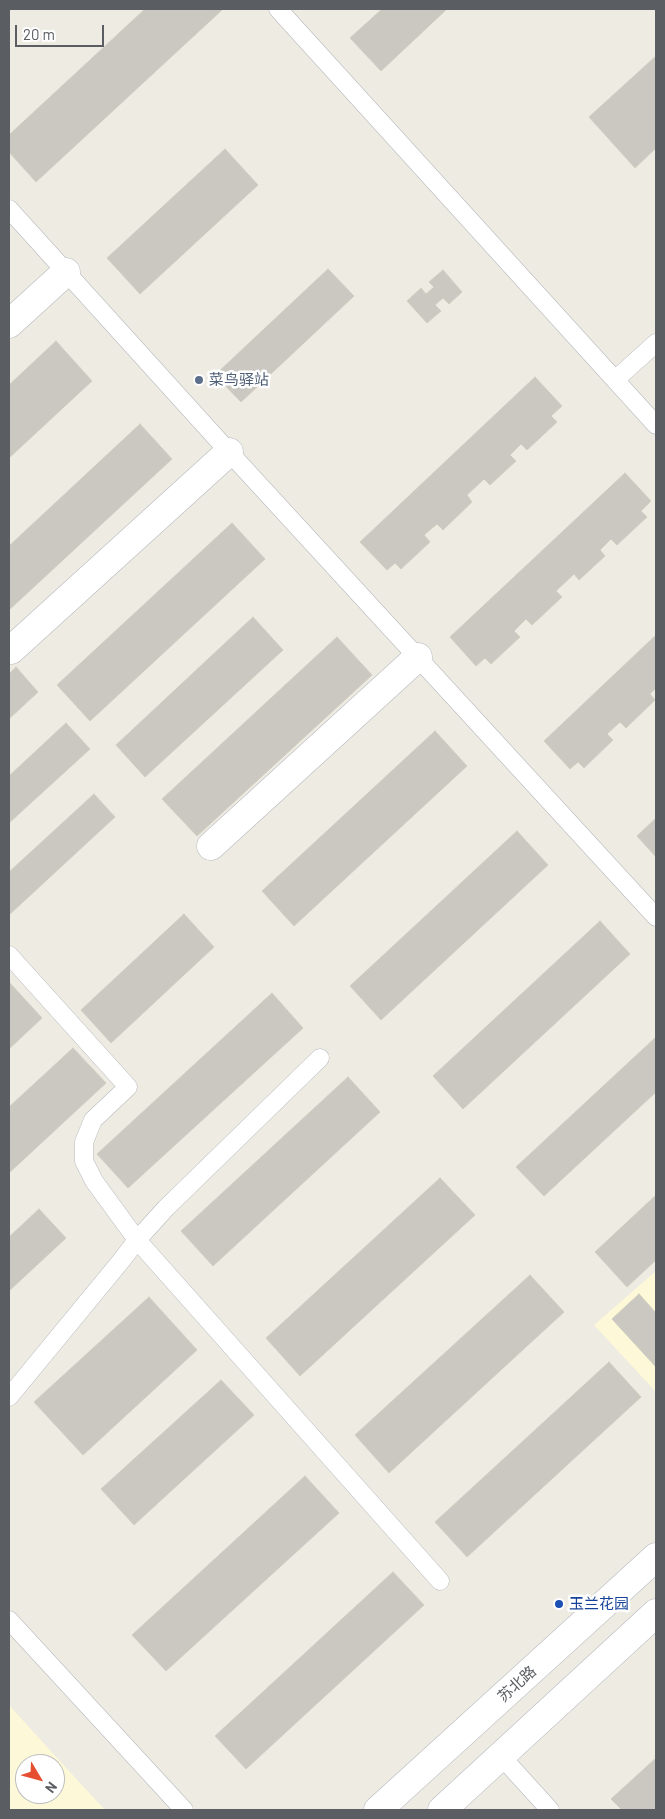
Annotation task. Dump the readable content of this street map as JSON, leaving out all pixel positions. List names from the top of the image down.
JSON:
{
  "streets": {
    "main road": ["苏北路"]
  },
  "places": ["菜鸟驿站", "玉兰花园"],
  "scale_bar": "20 m",
  "north": "bottom right"
}
